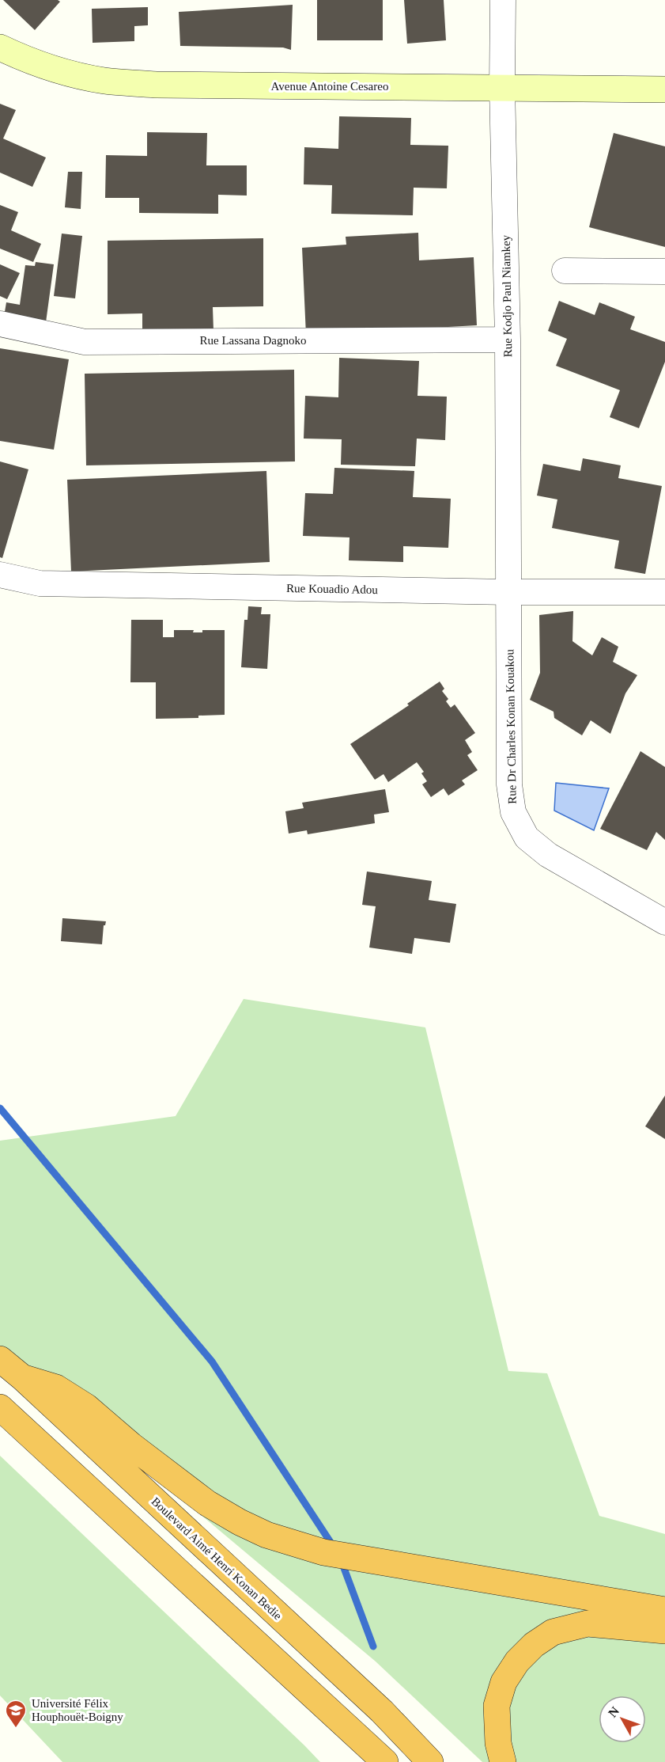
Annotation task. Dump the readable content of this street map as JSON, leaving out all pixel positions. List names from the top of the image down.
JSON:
{
  "streets": {
    "highway": ["Boulevard Aimé Henri Konan Bedie"],
    "street": [
      "Avenue Antoine Cesareo",
      "Rue Kodjo Paul Niamkey",
      "Rue Lassana Dagnoko",
      "Rue Kouadio Adou",
      "Rue Dr Charles Konan Kouakou"
    ]
  },
  "crossings": [
    ["Avenue Antoine Cesareo", "Rue Kodjo Paul Niamkey"],
    ["Rue Kodjo Paul Niamkey", "Rue Lassana Dagnoko"],
    ["Rue Kodjo Paul Niamkey", "Rue Kouadio Adou"],
    ["Rue Kodjo Paul Niamkey", "Rue Dr Charles Konan Kouakou"],
    ["Rue Kouadio Adou", "Rue Dr Charles Konan Kouakou"]
  ],
  "places": {
    "school or university": ["Université Félix Houphouët-Boigny"]
  },
  "north": "top left"
}
